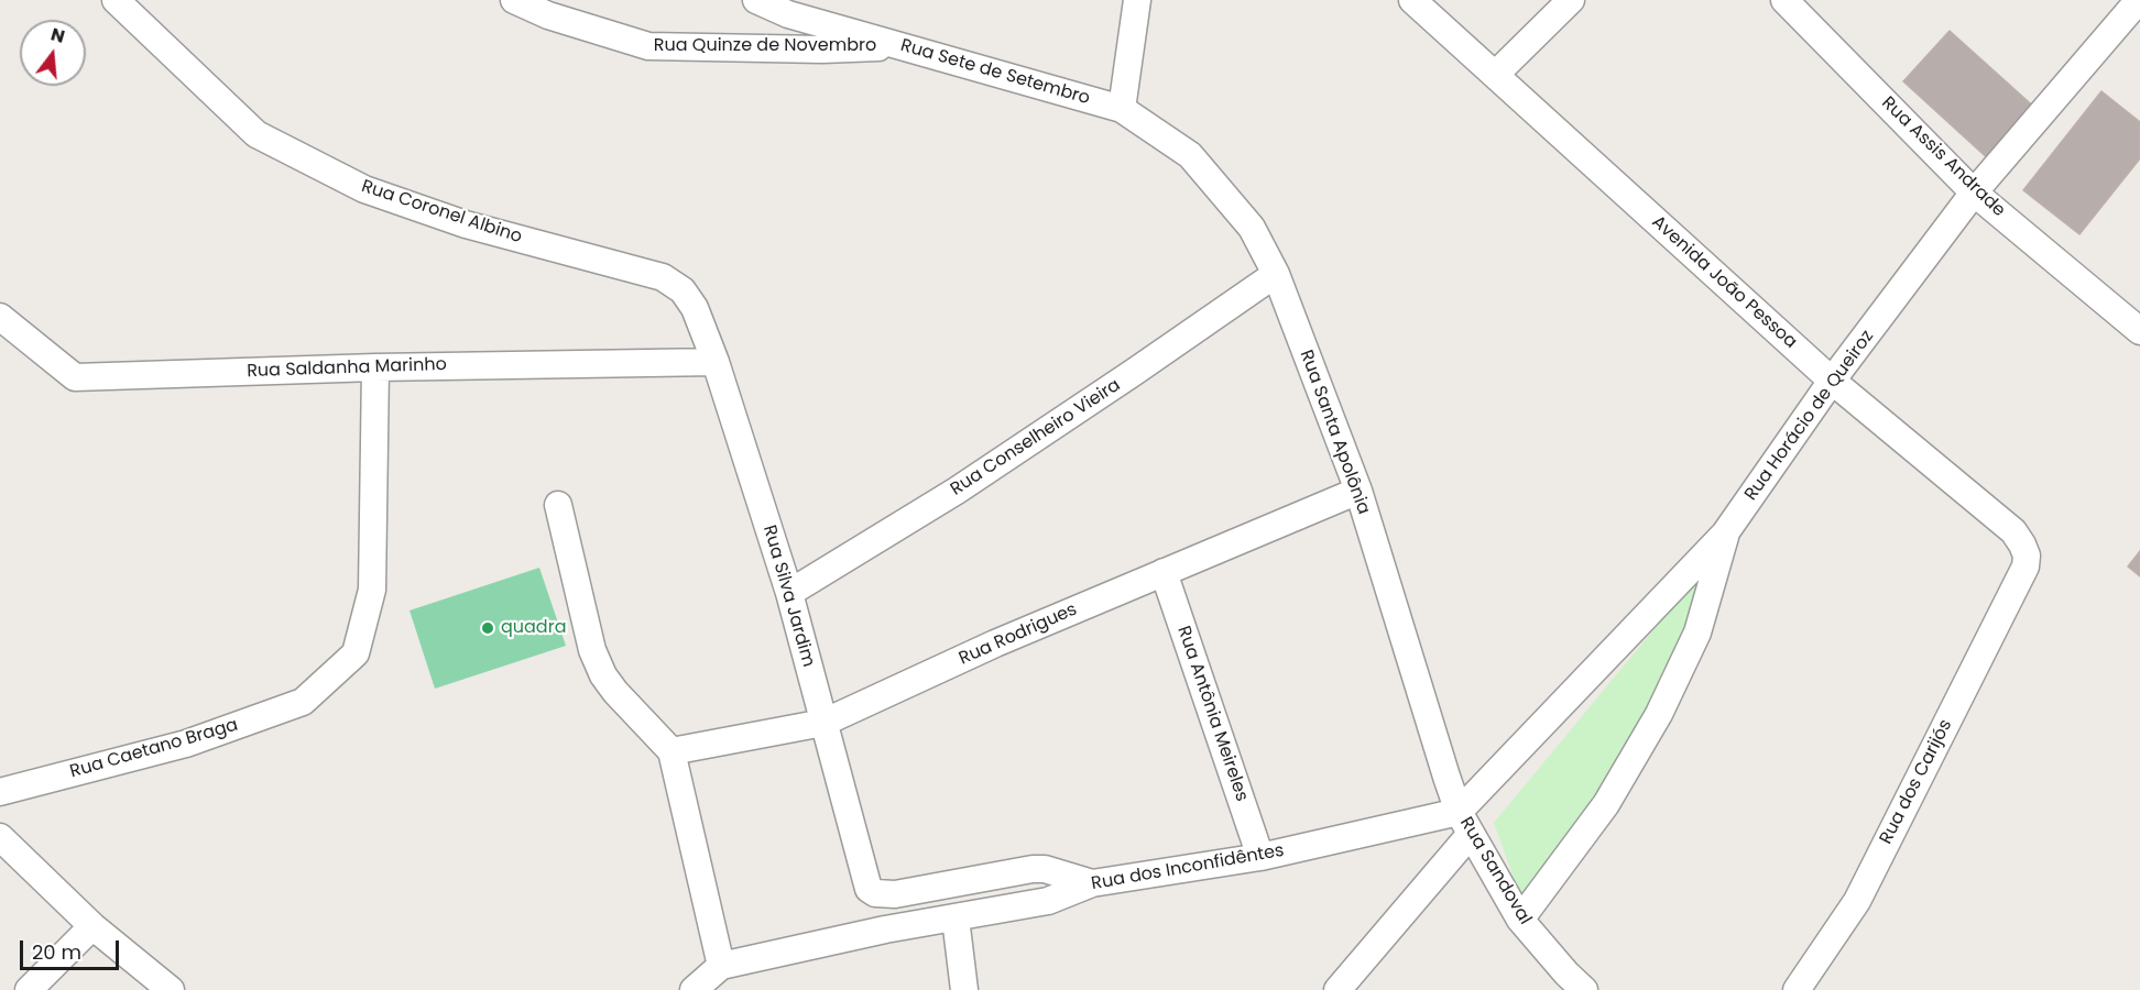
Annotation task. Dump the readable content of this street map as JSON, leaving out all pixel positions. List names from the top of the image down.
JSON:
{
  "streets": {
    "street": [
      "Rua Quinze de Novembro",
      "Rua Sete de Setembro",
      "Rua Assis Andrade",
      "Rua Coronel Albino",
      "Avenida João Pessoa",
      "Rua Saldanha Marinho",
      "Rua Horácio de Queiroz",
      "Rua Santa Apolônia",
      "Rua Conselheiro Vieira",
      "Rua Silva Jardim",
      "Rua Rodrigues",
      "Rua Antônia Meireles",
      "Rua Caetano Braga",
      "Rua dos Carijós",
      "Rua dos Inconfidêntes",
      "Rua Sandoval"
    ]
  },
  "crossings": [
    ["Rua Quinze de Novembro", "Rua Sete de Setembro"],
    ["Rua Sete de Setembro", "Rua Santa Apolônia"],
    ["Rua Assis Andrade", "Rua Horácio de Queiroz"],
    ["Rua Coronel Albino", "Rua Silva Jardim"],
    ["Avenida João Pessoa", "Rua Horácio de Queiroz"],
    ["Avenida João Pessoa", "Rua dos Carijós"],
    ["Rua Saldanha Marinho", "Rua Silva Jardim"],
    ["Rua Saldanha Marinho", "Rua Caetano Braga"],
    ["Rua Horácio de Queiroz", "Rua Santa Apolônia"],
    ["Rua Horácio de Queiroz", "Rua dos Inconfidêntes"],
    ["Rua Horácio de Queiroz", "Rua Sandoval"],
    ["Rua Santa Apolônia", "Rua Conselheiro Vieira"],
    ["Rua Santa Apolônia", "Rua Rodrigues"],
    ["Rua Santa Apolônia", "Rua dos Inconfidêntes"],
    ["Rua Santa Apolônia", "Rua Sandoval"],
    ["Rua Conselheiro Vieira", "Rua Silva Jardim"],
    ["Rua Silva Jardim", "Rua Rodrigues"],
    ["Rua Silva Jardim", "Rua dos Inconfidêntes"],
    ["Rua Rodrigues", "Rua Antônia Meireles"],
    ["Rua Antônia Meireles", "Rua dos Inconfidêntes"],
    ["Rua dos Inconfidêntes", "Rua Sandoval"]
  ],
  "places": ["quadra"],
  "scale_bar": "20 m",
  "north": "top"
}
